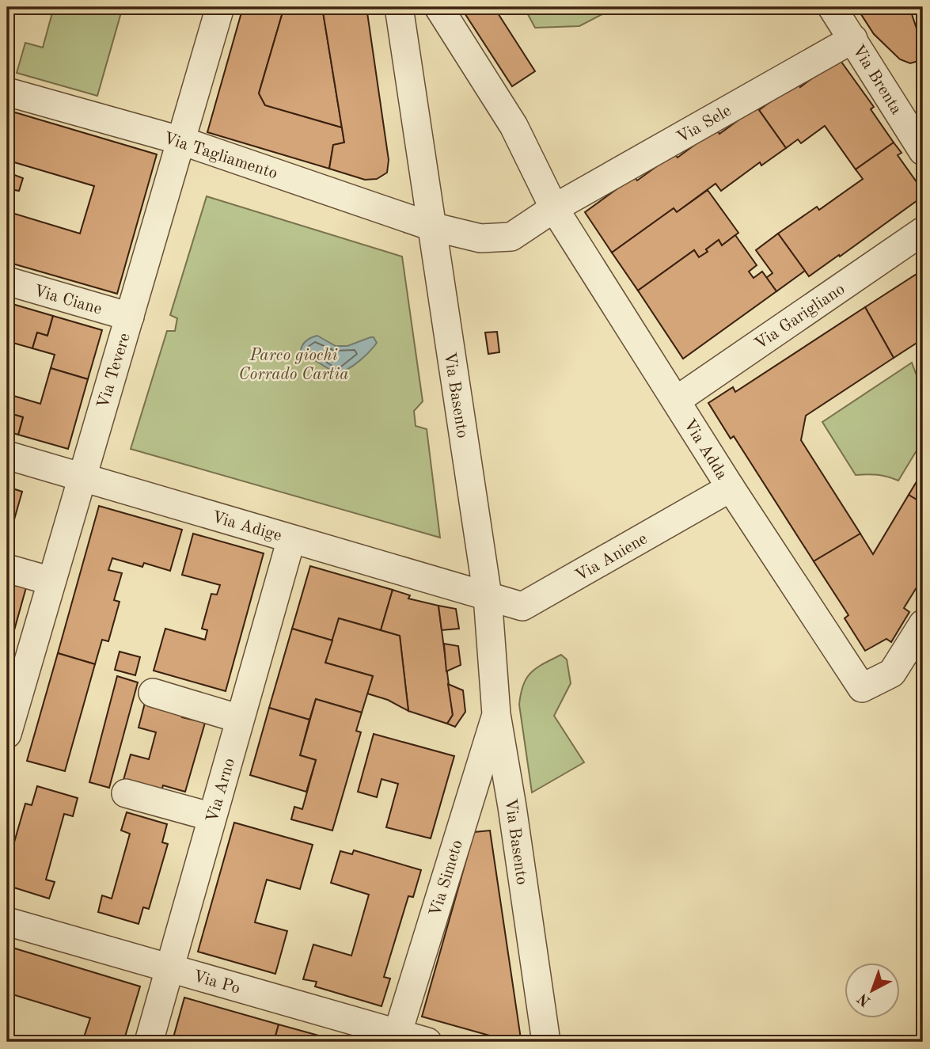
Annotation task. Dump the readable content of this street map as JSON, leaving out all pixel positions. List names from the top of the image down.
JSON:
{
  "streets": {
    "street": [
      "Via Brenta",
      "Via Sele",
      "Via Tagliamento",
      "Via Ciane",
      "Via Garigliano",
      "Via Tevere",
      "Via Basento",
      "Via Adda",
      "Via Adige",
      "Via Aniene",
      "Via Arno",
      "Via Simeto",
      "Via Po"
    ]
  },
  "crossings": [
    ["Via Brenta", "Via Sele"],
    ["Via Sele", "Via Tagliamento"],
    ["Via Sele", "Via Basento"],
    ["Via Sele", "Via Adda"],
    ["Via Tagliamento", "Via Tevere"],
    ["Via Tagliamento", "Via Basento"],
    ["Via Ciane", "Via Tevere"],
    ["Via Garigliano", "Via Adda"],
    ["Via Tevere", "Via Adige"],
    ["Via Basento", "Via Adige"],
    ["Via Basento", "Via Aniene"],
    ["Via Basento", "Via Simeto"],
    ["Via Adda", "Via Aniene"],
    ["Via Adige", "Via Arno"],
    ["Via Arno", "Via Po"],
    ["Via Simeto", "Via Po"]
  ],
  "parks": ["Parco giochi Corrado Cartia"],
  "north": "bottom left"
}
